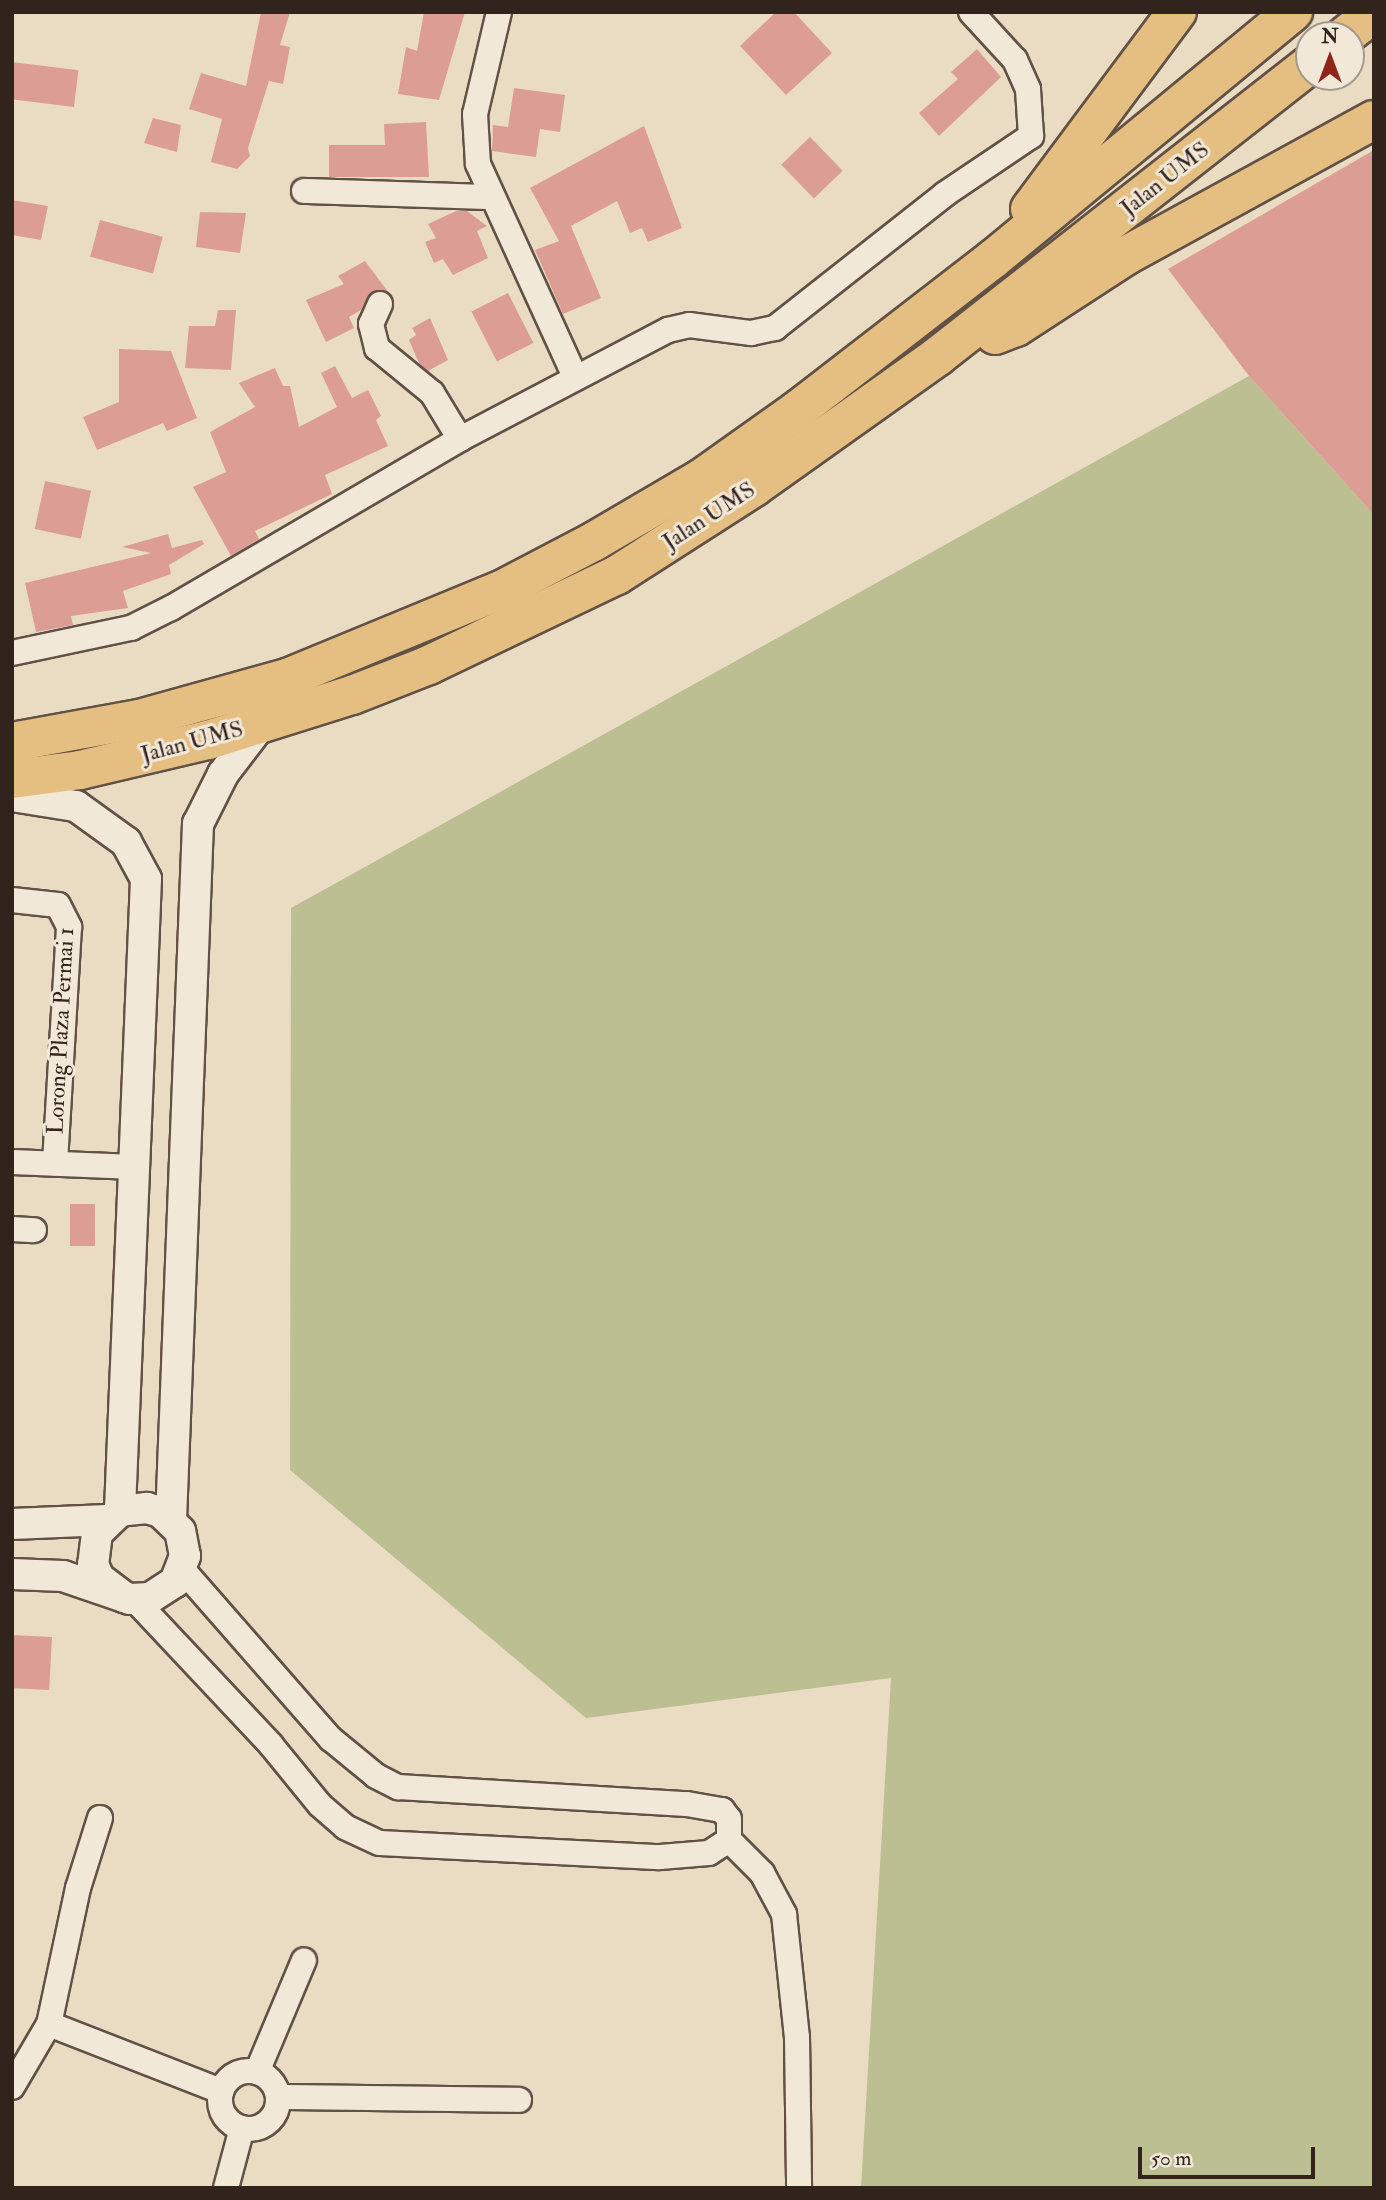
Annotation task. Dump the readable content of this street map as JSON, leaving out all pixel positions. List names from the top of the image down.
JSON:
{
  "streets": {
    "highway": ["Jalan UMS"],
    "street": ["Lorong Plaza Permai 1"]
  },
  "scale_bar": "50 m",
  "north": "top"
}
